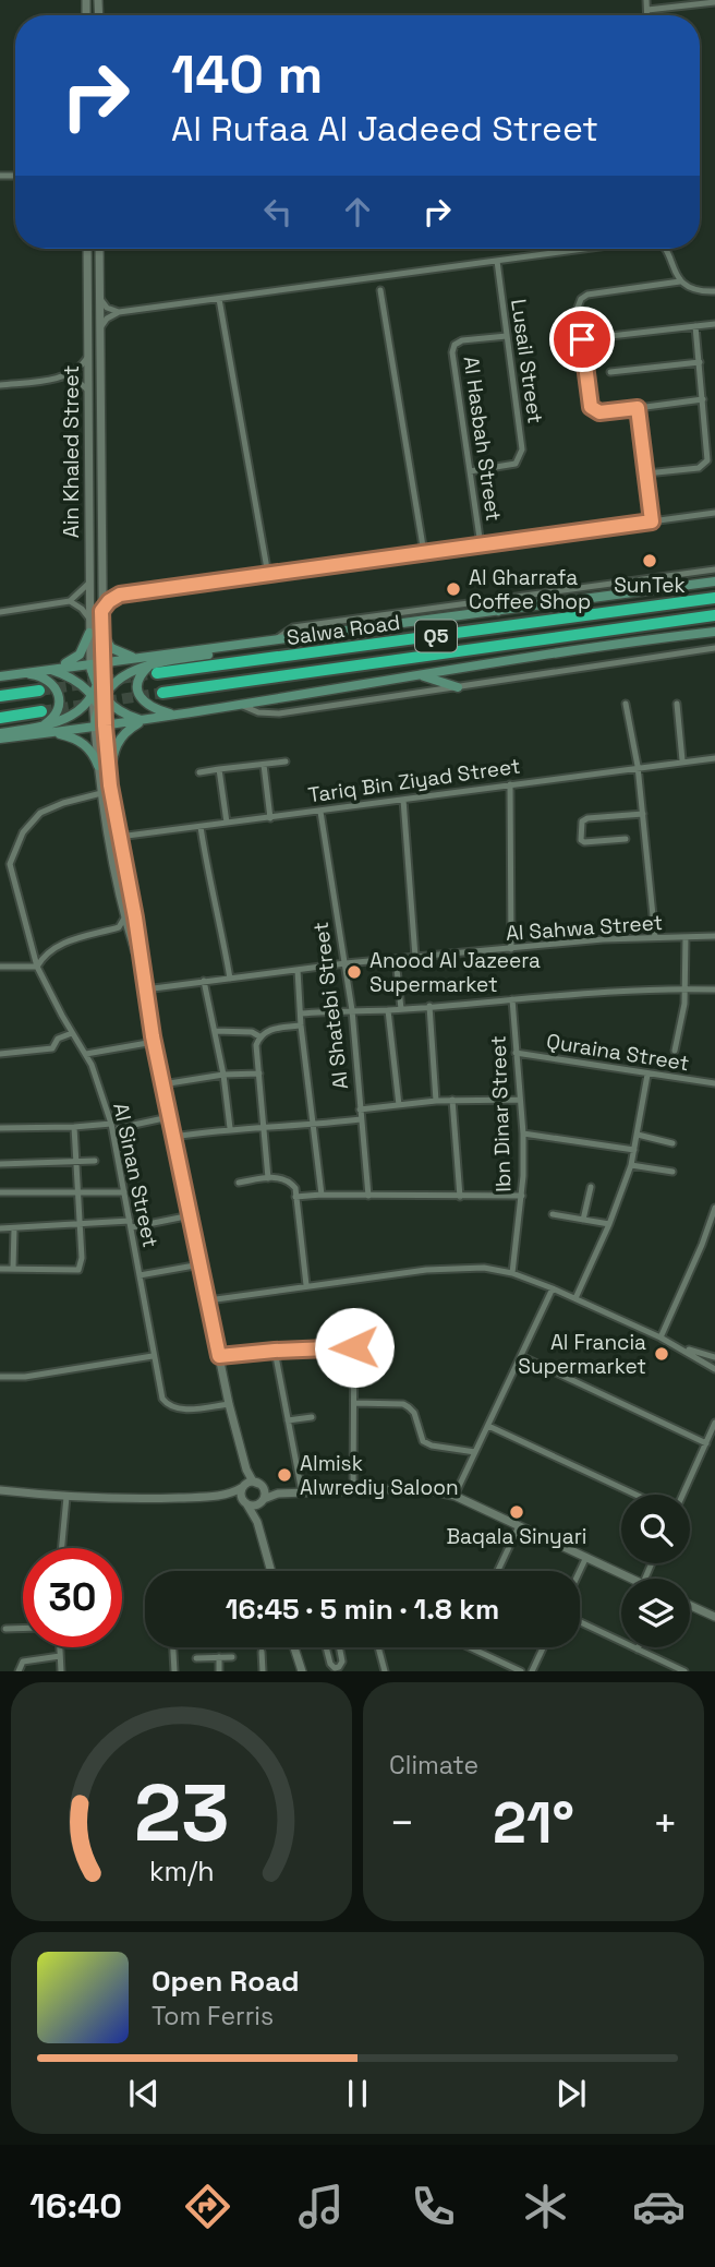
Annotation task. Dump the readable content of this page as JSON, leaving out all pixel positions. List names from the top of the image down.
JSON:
{
  "streets": {
    "highway": ["Salwa Road", "Q5"],
    "street": [
      "Lusail Street",
      "Al Hasbah Street",
      "Ain Khaled Street",
      "Tariq Bin Ziyad Street",
      "Al Sahwa Street",
      "Al Shatebi Street",
      "Quraina Street",
      "Ibn Dinar Street",
      "Al Sinan Street"
    ]
  },
  "crossings": [
    ["Lusail Street", "Al Hasbah Street"],
    ["Ain Khaled Street", "Salwa Road"],
    ["Tariq Bin Ziyad Street", "Al Shatebi Street"],
    ["Al Sahwa Street", "Al Shatebi Street"],
    ["Quraina Street", "Ibn Dinar Street"]
  ],
  "places": [
    "SunTek",
    "Al Gharrafa Coffee Shop",
    "Anood Al Jazeera Supermarket",
    "Al Francia Supermarket",
    "Almisk Alwrediy Saloon",
    "Baqala Sinyari"
  ],
  "page": {
    "turn": ["140 m", "Al Rufaa Al Jadeed Street"],
    "limit": "30",
    "trip": "16:45 · 5 min · 1.8 km",
    "tile": "Climate",
    "heat": ["−", "21°", "+"],
    "song": ["Open Road", "Tom Ferris"],
    "tabs": "16:40",
    "gauge": ["23", "km/h"]
  }
}
